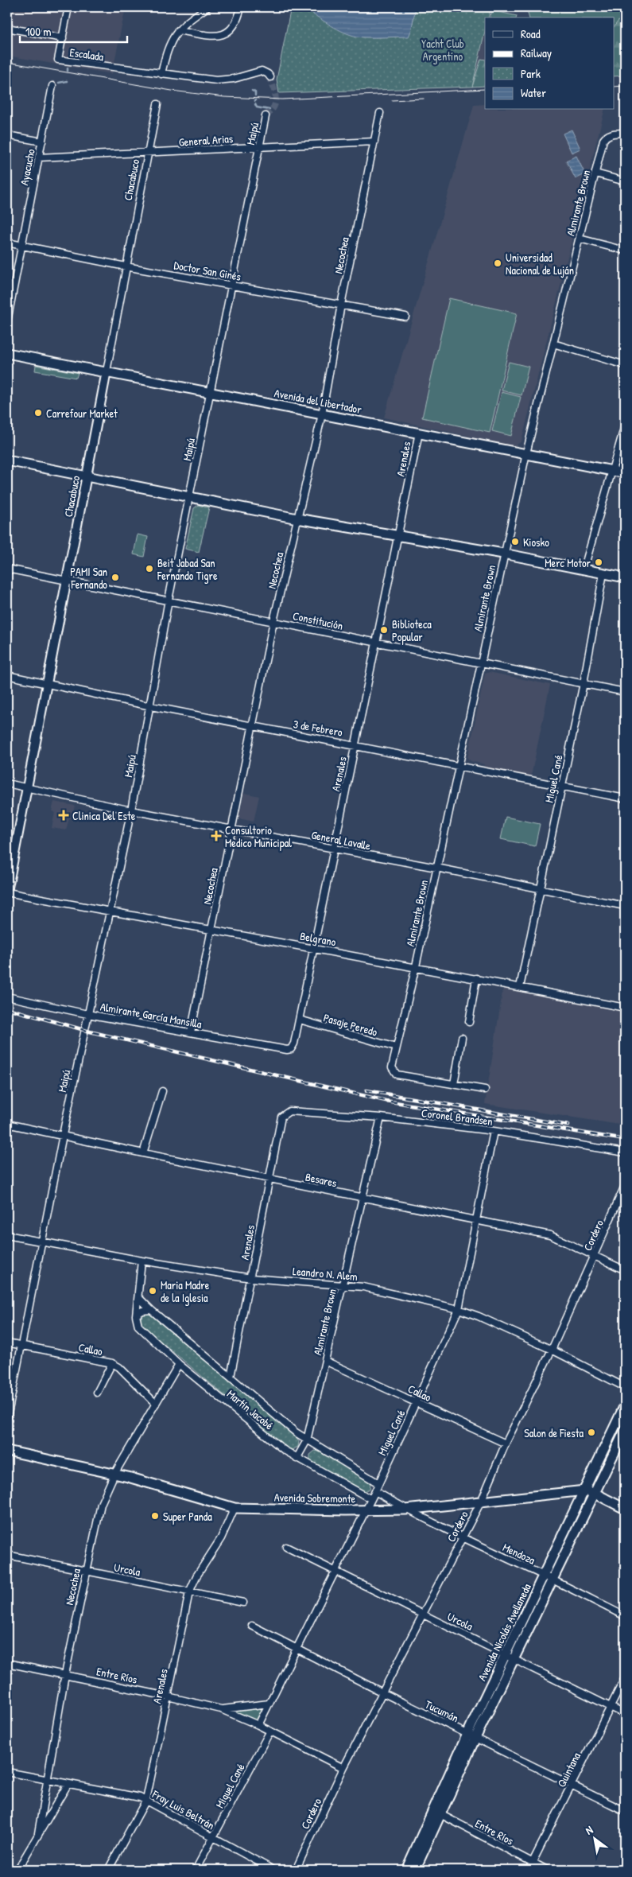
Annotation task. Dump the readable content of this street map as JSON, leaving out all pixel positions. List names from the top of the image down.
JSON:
{
  "streets": {
    "main road": ["Avenida del Libertador", "Avenida Sobremonte", "Avenida Nicolás Avellaneda"],
    "street": [
      "Escalada",
      "Maipú",
      "General Arias",
      "Ayacucho",
      "Chacabuco",
      "Almirante Brown",
      "Necochea",
      "Doctor San Ginés",
      "Arenales",
      "Constitución",
      "3 de Febrero",
      "Miguel Cané",
      "General Lavalle",
      "Belgrano",
      "Almirante García Mansilla",
      "Pasaje Peredo",
      "Coronel Brandsen",
      "Besares",
      "Cordero",
      "Leandro N. Alem",
      "Callao",
      "Martín Jacobé",
      "Mendoza",
      "Urcola",
      "Entre Ríos",
      "Tucumán",
      "Quintana",
      "Fray Luis Beltrán"
    ]
  },
  "crossings": [
    ["Maipú", "General Arias"],
    ["Maipú", "Doctor San Ginés"],
    ["Maipú", "Avenida del Libertador"],
    ["Maipú", "Constitución"],
    ["Maipú", "3 de Febrero"],
    ["Maipú", "General Lavalle"],
    ["Maipú", "Belgrano"],
    ["Maipú", "Almirante García Mansilla"],
    ["Maipú", "Besares"],
    ["Maipú", "Leandro N. Alem"],
    ["Maipú", "Callao"],
    ["General Arias", "Ayacucho"],
    ["General Arias", "Chacabuco"],
    ["General Arias", "Necochea"],
    ["Ayacucho", "Doctor San Ginés"],
    ["Chacabuco", "Doctor San Ginés"],
    ["Chacabuco", "Avenida del Libertador"],
    ["Chacabuco", "Constitución"],
    ["Chacabuco", "3 de Febrero"],
    ["Chacabuco", "General Lavalle"],
    ["Chacabuco", "Belgrano"],
    ["Almirante Brown", "Avenida del Libertador"],
    ["Almirante Brown", "Constitución"],
    ["Almirante Brown", "3 de Febrero"],
    ["Almirante Brown", "General Lavalle"],
    ["Almirante Brown", "Belgrano"],
    ["Almirante Brown", "Pasaje Peredo"],
    ["Almirante Brown", "Coronel Brandsen"],
    ["Almirante Brown", "Besares"],
    ["Almirante Brown", "Leandro N. Alem"],
    ["Almirante Brown", "Callao"],
    ["Almirante Brown", "Martín Jacobé"],
    ["Necochea", "Doctor San Ginés"],
    ["Necochea", "Avenida del Libertador"],
    ["Necochea", "Constitución"],
    ["Necochea", "3 de Febrero"],
    ["Necochea", "General Lavalle"],
    ["Necochea", "Belgrano"],
    ["Necochea", "Almirante García Mansilla"],
    ["Necochea", "Callao"],
    ["Necochea", "Martín Jacobé"],
    ["Necochea", "Avenida Sobremonte"],
    ["Necochea", "Urcola"],
    ["Necochea", "Entre Ríos"],
    ["Necochea", "Fray Luis Beltrán"],
    ["Avenida del Libertador", "Arenales"],
    ["Arenales", "Constitución"],
    ["Arenales", "3 de Febrero"],
    ["Arenales", "General Lavalle"],
    ["Arenales", "Belgrano"],
    ["Arenales", "Almirante García Mansilla"],
    ["Arenales", "Pasaje Peredo"],
    ["Arenales", "Coronel Brandsen"],
    ["Arenales", "Besares"],
    ["Arenales", "Leandro N. Alem"],
    ["Arenales", "Martín Jacobé"],
    ["Arenales", "Avenida Sobremonte"],
    ["Arenales", "Urcola"],
    ["Arenales", "Entre Ríos"],
    ["Arenales", "Fray Luis Beltrán"],
    ["Constitución", "Miguel Cané"],
    ["3 de Febrero", "Miguel Cané"],
    ["Miguel Cané", "General Lavalle"],
    ["Miguel Cané", "Belgrano"],
    ["Miguel Cané", "Coronel Brandsen"],
    ["Miguel Cané", "Besares"],
    ["Miguel Cané", "Leandro N. Alem"],
    ["Miguel Cané", "Callao"],
    ["Miguel Cané", "Martín Jacobé"],
    ["Miguel Cané", "Avenida Sobremonte"],
    ["Miguel Cané", "Mendoza"],
    ["Miguel Cané", "Urcola"],
    ["Miguel Cané", "Entre Ríos"],
    ["Miguel Cané", "Tucumán"],
    ["Miguel Cané", "Fray Luis Beltrán"],
    ["Besares", "Cordero"],
    ["Cordero", "Leandro N. Alem"],
    ["Cordero", "Callao"],
    ["Cordero", "Avenida Sobremonte"],
    ["Cordero", "Mendoza"],
    ["Cordero", "Urcola"],
    ["Cordero", "Entre Ríos"],
    ["Cordero", "Tucumán"],
    ["Avenida Sobremonte", "Mendoza"],
    ["Avenida Sobremonte", "Avenida Nicolás Avellaneda"],
    ["Mendoza", "Avenida Nicolás Avellaneda"],
    ["Urcola", "Avenida Nicolás Avellaneda"],
    ["Urcola", "Quintana"],
    ["Avenida Nicolás Avellaneda", "Entre Ríos"],
    ["Avenida Nicolás Avellaneda", "Tucumán"],
    ["Entre Ríos", "Quintana"],
    ["Tucumán", "Quintana"]
  ],
  "parks": ["Yacht Club Argentino"],
  "places": {
    "other": [
      "Universidad Nacional de Luján",
      "Carrefour Market",
      "Kiosko",
      "Merc Motor",
      "Beit Jabad San Fernando Tigre",
      "PAMI San Fernando",
      "Biblioteca Popular",
      "Maria Madre de la Iglesia",
      "Salon de Fiesta",
      "Super Panda"
    ],
    "health": ["Clinica Del Este", "Consultorio Medico Municipal"]
  },
  "legend": [
    "Road",
    "Railway",
    "Park",
    "Water"
  ],
  "scale_bar": "100 m",
  "north": "top left"
}
